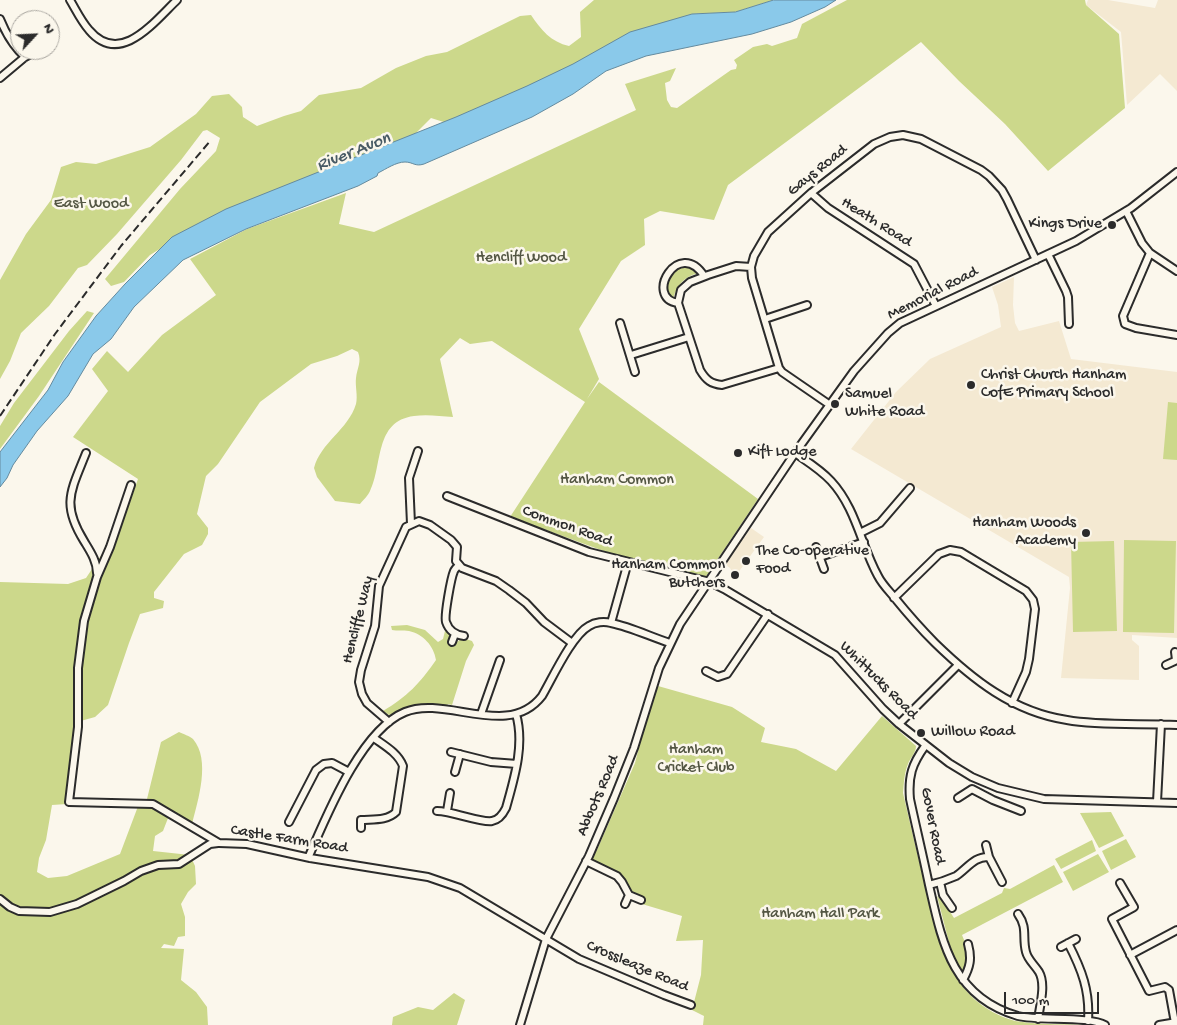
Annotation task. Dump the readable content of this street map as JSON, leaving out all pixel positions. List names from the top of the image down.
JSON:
{
  "streets": {
    "street": [
      "Gays Road",
      "Heath Road",
      "Memorial Road",
      "Common Road",
      "Hencliffe Way",
      "Whittucks Road",
      "Abbots Road",
      "Gover Road",
      "Castle Farm Road",
      "Crossleaze Road"
    ]
  },
  "crossings": [
    ["Gays Road", "Heath Road"],
    ["Gays Road", "Memorial Road"],
    ["Heath Road", "Memorial Road"],
    ["Memorial Road", "Common Road"],
    ["Memorial Road", "Whittucks Road"],
    ["Memorial Road", "Abbots Road"],
    ["Common Road", "Whittucks Road"],
    ["Common Road", "Abbots Road"],
    ["Whittucks Road", "Abbots Road"],
    ["Whittucks Road", "Gover Road"],
    ["Abbots Road", "Castle Farm Road"],
    ["Abbots Road", "Crossleaze Road"],
    ["Castle Farm Road", "Crossleaze Road"]
  ],
  "water": ["River Avon"],
  "parks": [
    "East Wood",
    "Hencliff Wood",
    "Hanham Common",
    "Hanham Cricket Club",
    "Hanham Hall Park"
  ],
  "places": [
    "Kings Drive",
    "Christ Church Hanham CofE Primary School",
    "Samuel White Road",
    "Kift Lodge",
    "Hanham Woods Academy",
    "The Co-operative Food",
    "Hanham Common Butchers",
    "Willow Road"
  ],
  "scale_bar": "100 m",
  "north": "top right"
}
